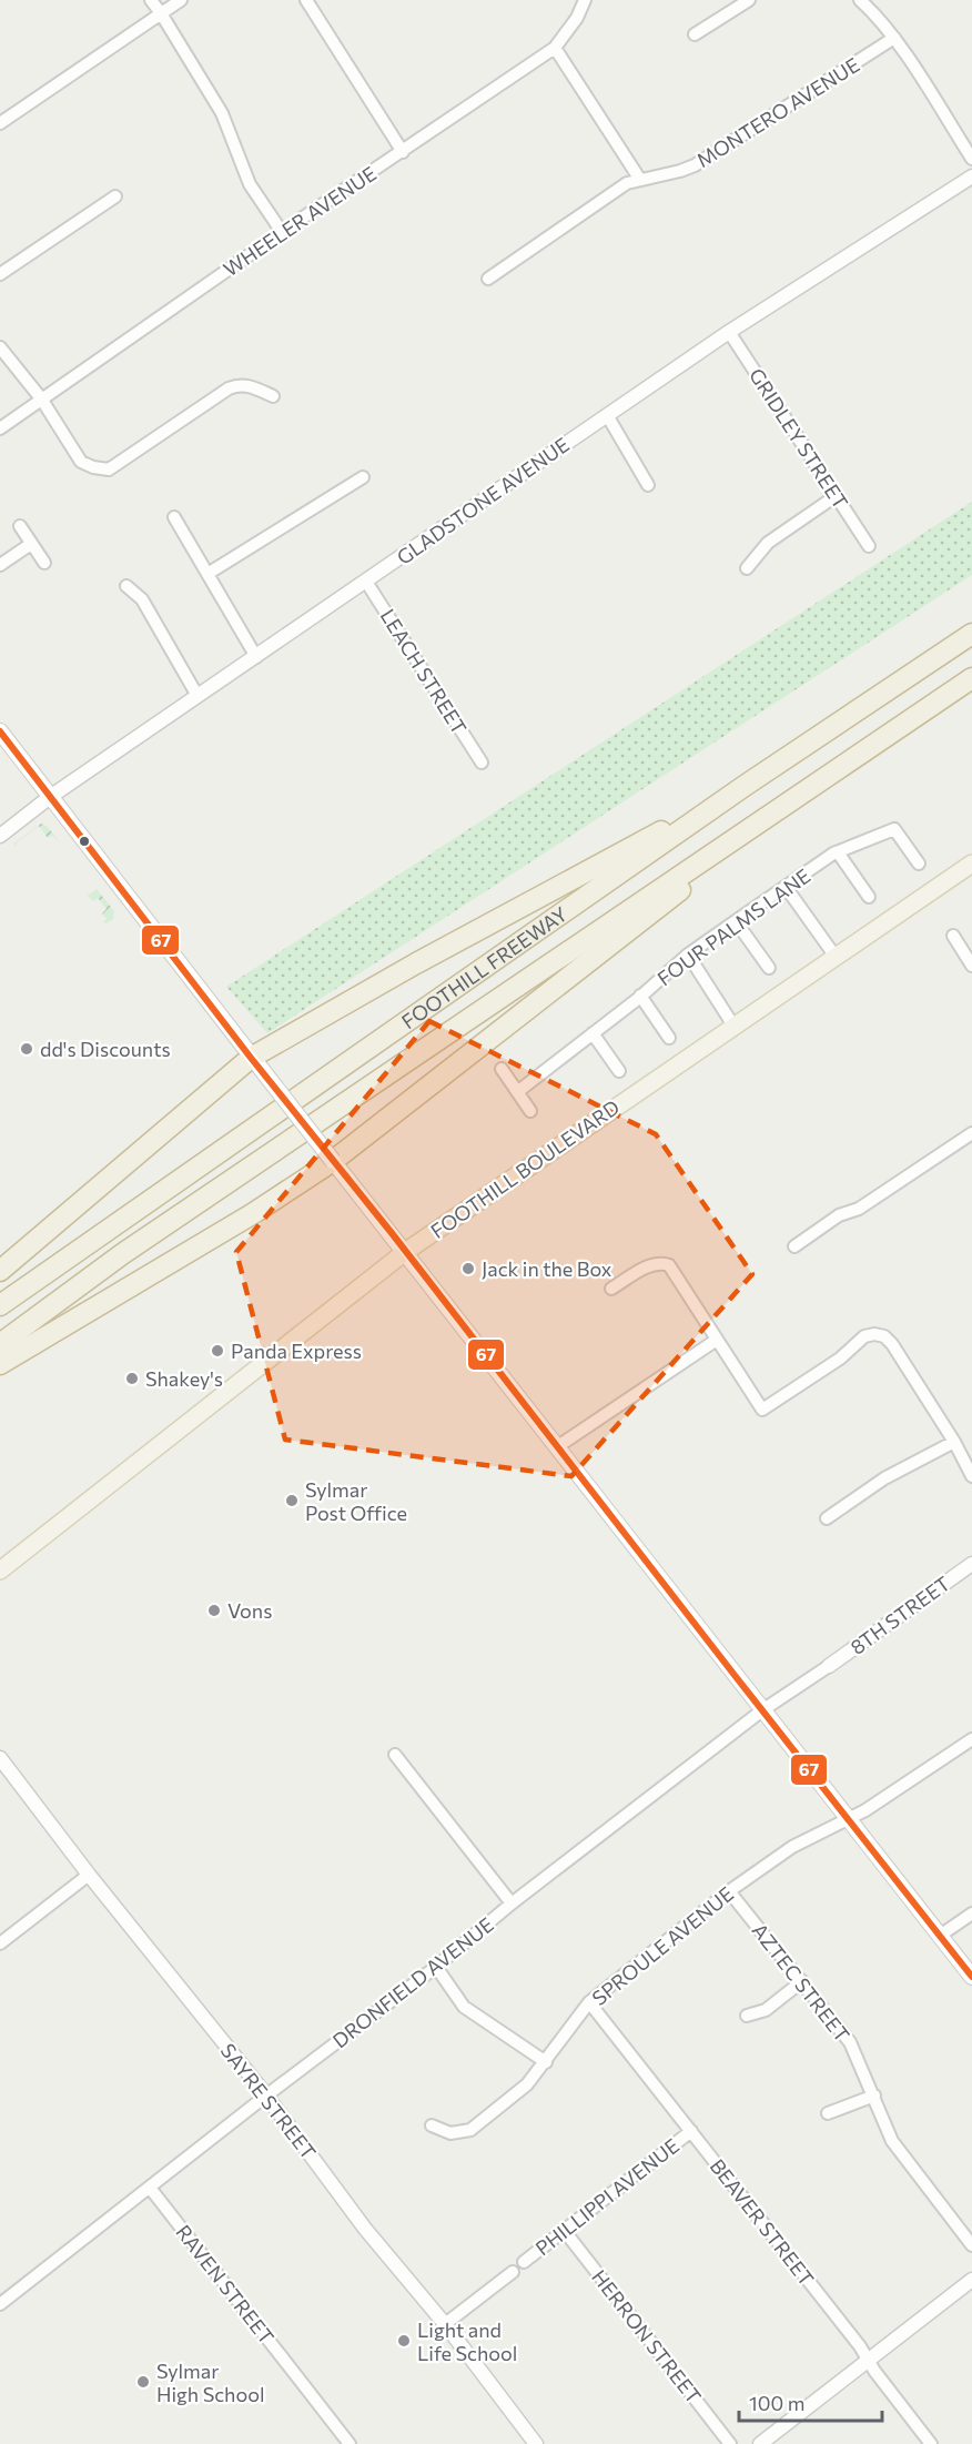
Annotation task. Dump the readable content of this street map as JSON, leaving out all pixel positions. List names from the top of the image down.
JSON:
{
  "streets": {
    "highway": ["FOOTHILL FREEWAY"],
    "main road": ["FOOTHILL BOULEVARD"],
    "street": [
      "MONTERO AVENUE",
      "WHEELER AVENUE",
      "GRIDLEY STREET",
      "GLADSTONE AVENUE",
      "LEACH STREET",
      "FOUR PALMS LANE",
      "8TH STREET",
      "SPROULE AVENUE",
      "DRONFIELD AVENUE",
      "AZTEC STREET",
      "SAYRE STREET",
      "PHILLIPPI AVENUE",
      "BEAVER STREET",
      "RAVEN STREET",
      "HERRON STREET"
    ]
  },
  "crossings": [
    ["GRIDLEY STREET", "GLADSTONE AVENUE"],
    ["GLADSTONE AVENUE", "LEACH STREET"],
    ["8TH STREET", "DRONFIELD AVENUE"],
    ["SPROULE AVENUE", "AZTEC STREET"],
    ["SPROULE AVENUE", "BEAVER STREET"],
    ["DRONFIELD AVENUE", "SAYRE STREET"],
    ["DRONFIELD AVENUE", "RAVEN STREET"],
    ["PHILLIPPI AVENUE", "BEAVER STREET"],
    ["PHILLIPPI AVENUE", "HERRON STREET"]
  ],
  "places": [
    "dd's Discounts",
    "Jack in the Box",
    "Panda Express",
    "Shakey's",
    "Sylmar Post Office",
    "Vons",
    "Light and Life School",
    "Sylmar High School"
  ],
  "lines": ["transit line 67"],
  "scale_bar": "100 m"
}
